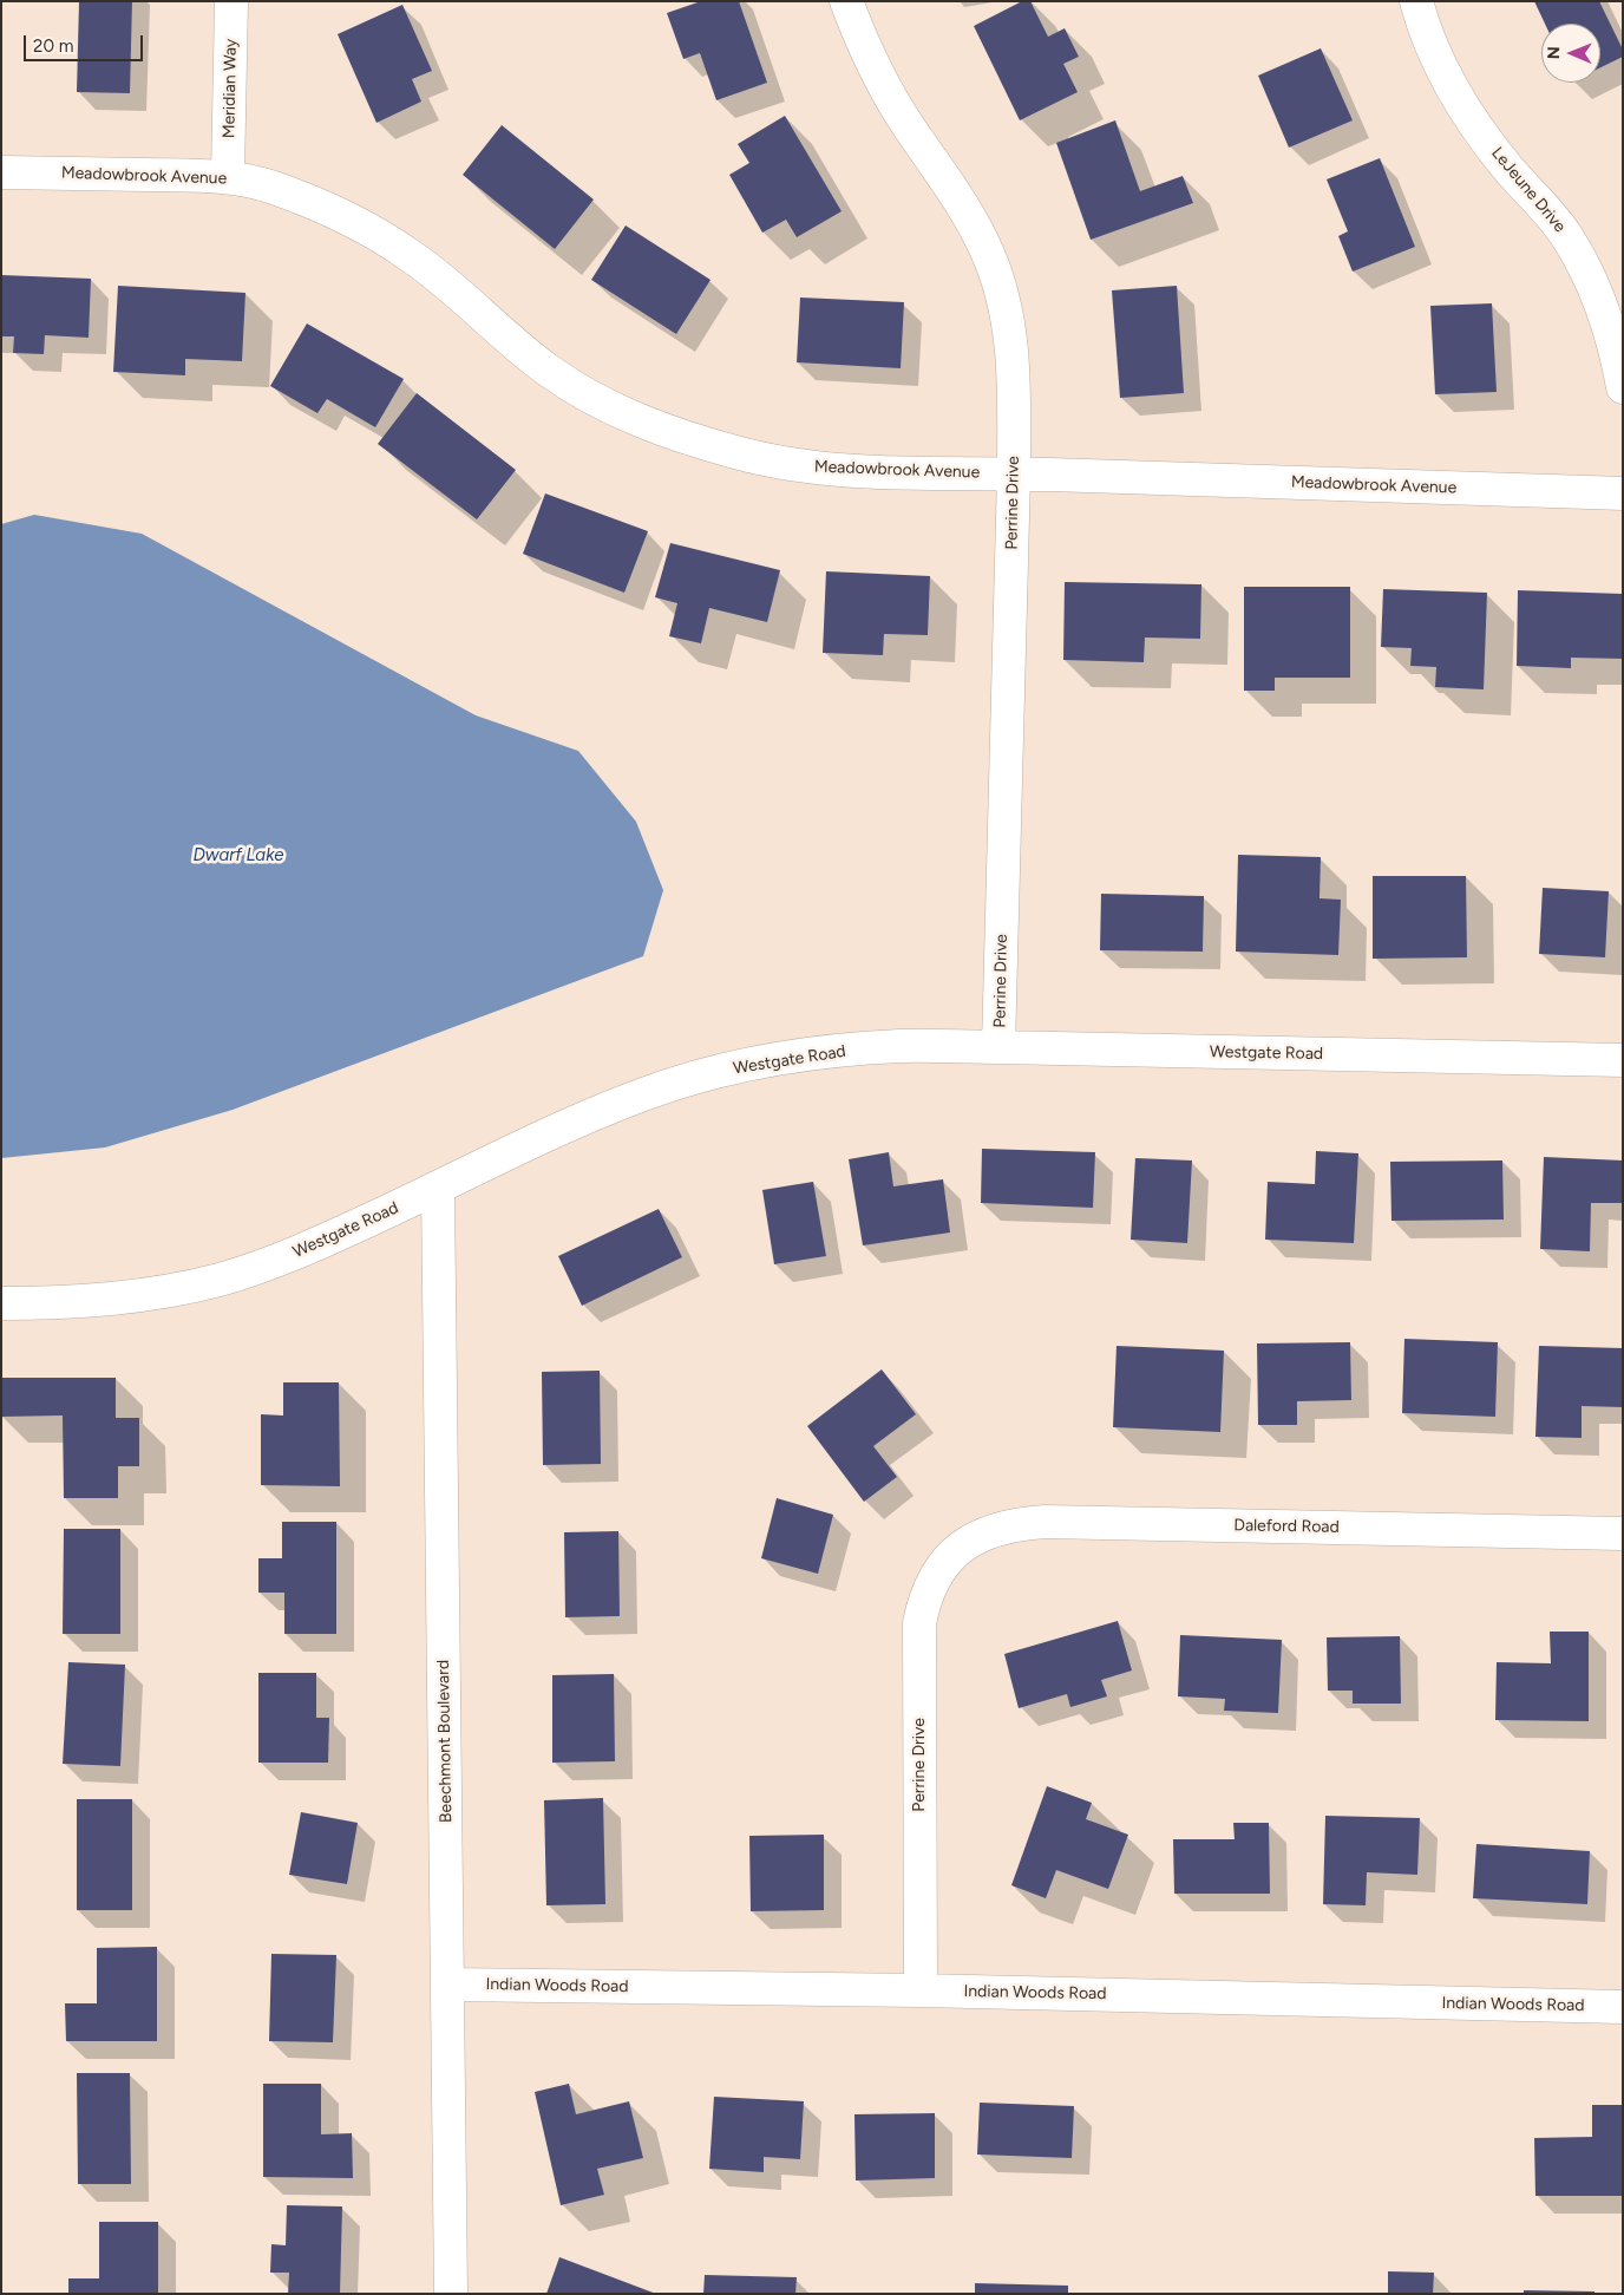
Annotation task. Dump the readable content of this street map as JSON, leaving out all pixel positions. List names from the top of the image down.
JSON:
{
  "streets": {
    "street": [
      "Meridian Way",
      "Meadowbrook Avenue",
      "LeJeune Drive",
      "Perrine Drive",
      "Westgate Road",
      "Daleford Road",
      "Beechmont Boulevard",
      "Indian Woods Road"
    ]
  },
  "crossings": [
    ["Meridian Way", "Meadowbrook Avenue"],
    ["Meadowbrook Avenue", "Perrine Drive"],
    ["Perrine Drive", "Westgate Road"],
    ["Perrine Drive", "Daleford Road"],
    ["Perrine Drive", "Indian Woods Road"],
    ["Westgate Road", "Beechmont Boulevard"],
    ["Beechmont Boulevard", "Indian Woods Road"]
  ],
  "water": ["Dwarf Lake"],
  "scale_bar": "20 m",
  "north": "left"
}
